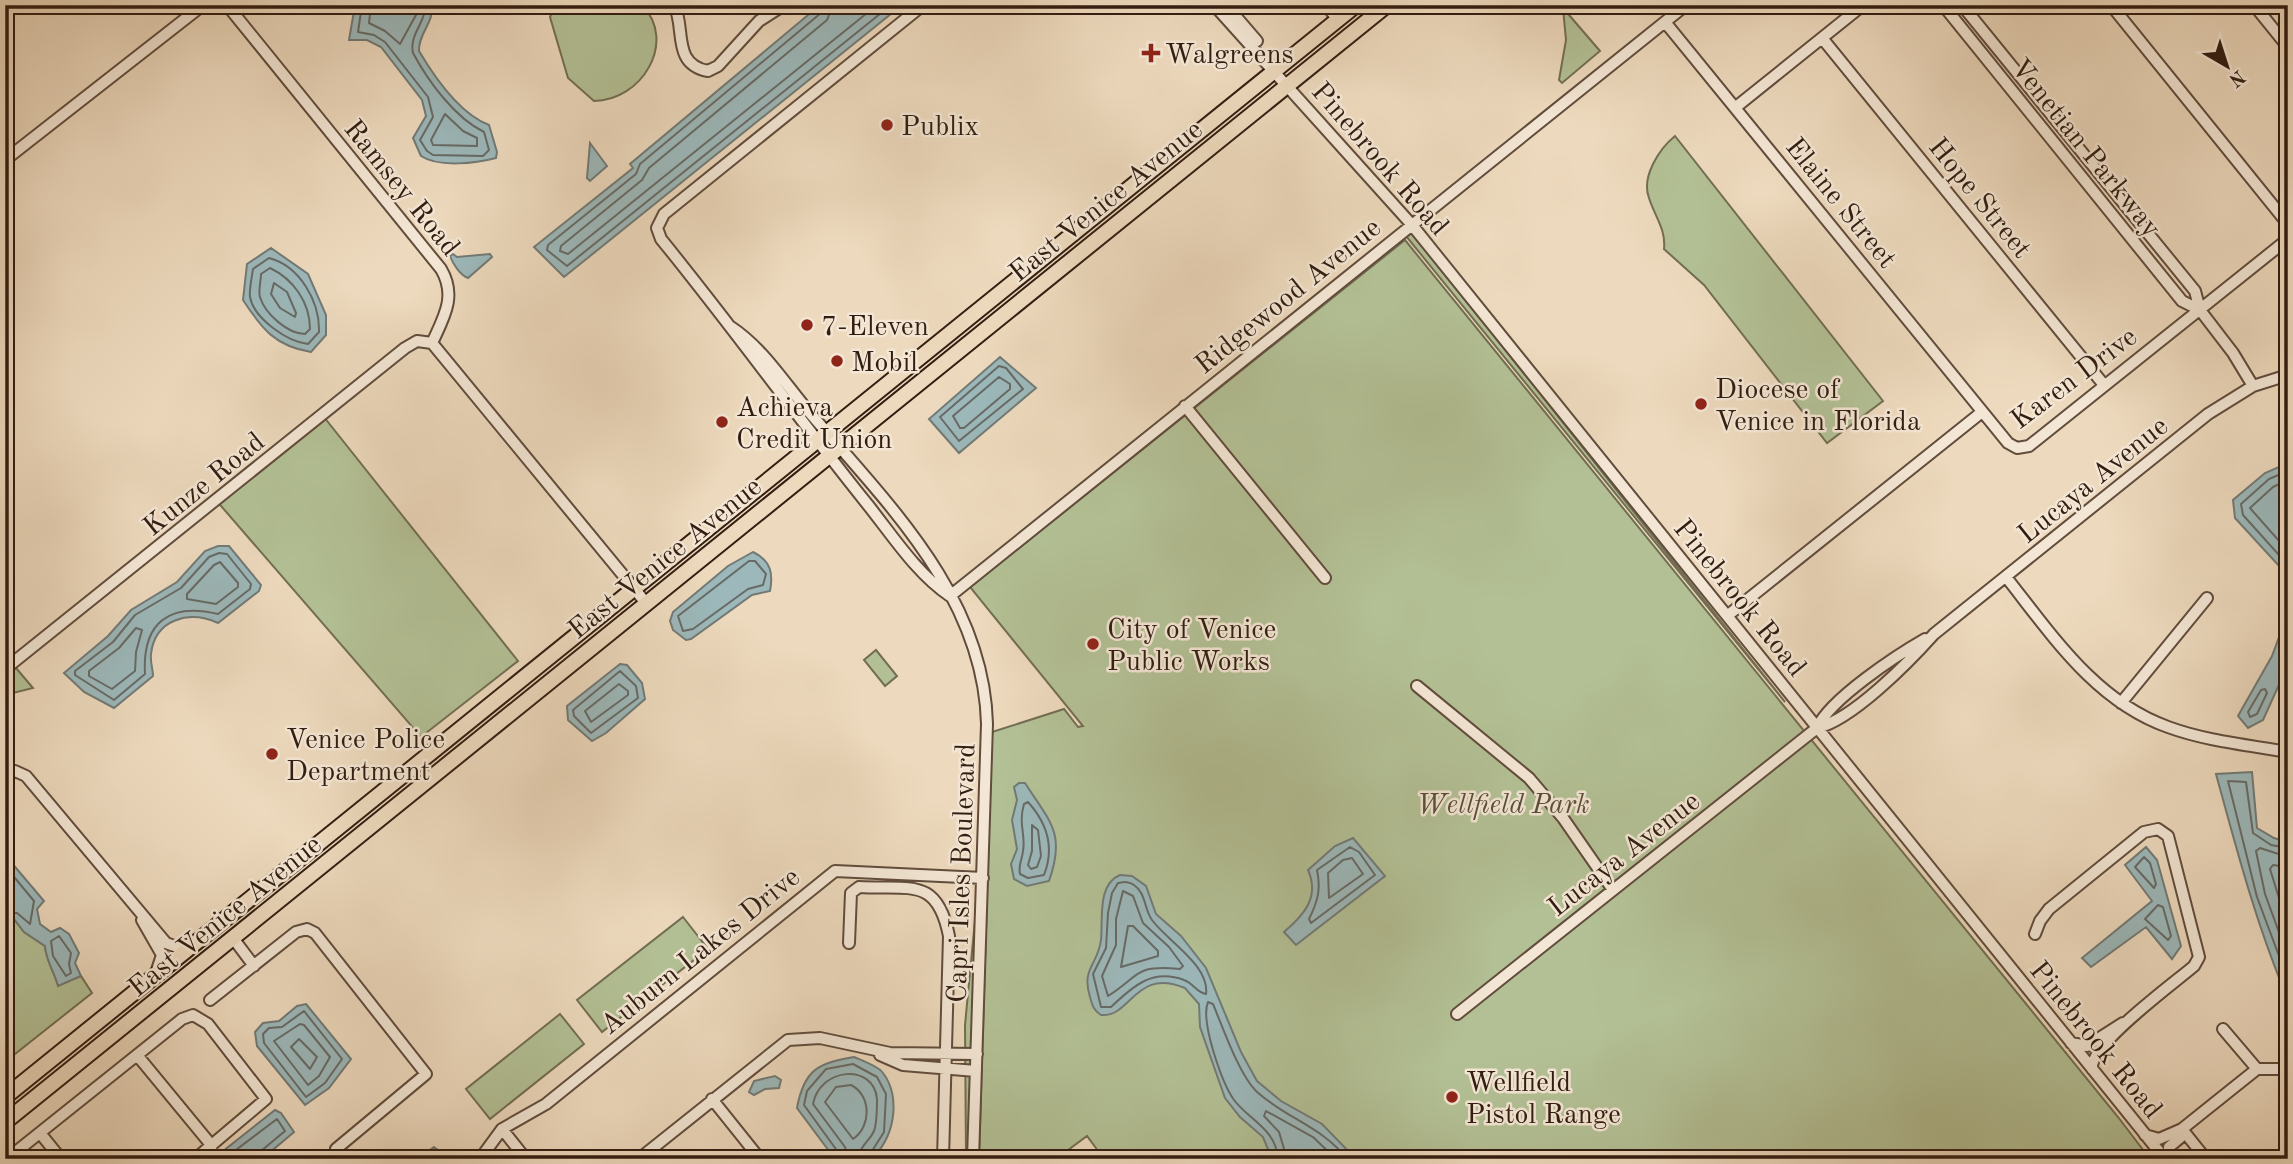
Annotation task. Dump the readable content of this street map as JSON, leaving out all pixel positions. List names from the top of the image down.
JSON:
{
  "streets": {
    "main road": ["East Venice Avenue"],
    "street": [
      "Venetian Parkway",
      "Pinebrook Road",
      "Ramsey Road",
      "Hope Street",
      "Elaine Street",
      "Ridgewood Avenue",
      "Karen Drive",
      "Lucaya Avenue",
      "Kunze Road",
      "Capri Isles Boulevard",
      "Auburn Lakes Drive"
    ]
  },
  "crossings": [
    ["Venetian Parkway", "Karen Drive"],
    ["Venetian Parkway", "Lucaya Avenue"],
    ["Pinebrook Road", "East Venice Avenue"],
    ["Pinebrook Road", "Ridgewood Avenue"],
    ["Pinebrook Road", "Karen Drive"],
    ["Pinebrook Road", "Lucaya Avenue"],
    ["Ramsey Road", "Kunze Road"],
    ["Hope Street", "Karen Drive"],
    ["East Venice Avenue", "Capri Isles Boulevard"],
    ["Elaine Street", "Ridgewood Avenue"],
    ["Elaine Street", "Karen Drive"],
    ["Ridgewood Avenue", "Capri Isles Boulevard"],
    ["Capri Isles Boulevard", "Auburn Lakes Drive"]
  ],
  "parks": ["Wellfield Park"],
  "places": {
    "health": ["Walgreens"],
    "other": [
      "Publix",
      "7-Eleven",
      "Mobil",
      "Diocese of Venice in Florida",
      "Achieva Credit Union",
      "City of Venice Public Works",
      "Venice Police Department",
      "Wellfield Pistol Range"
    ]
  },
  "north": "bottom right"
}
